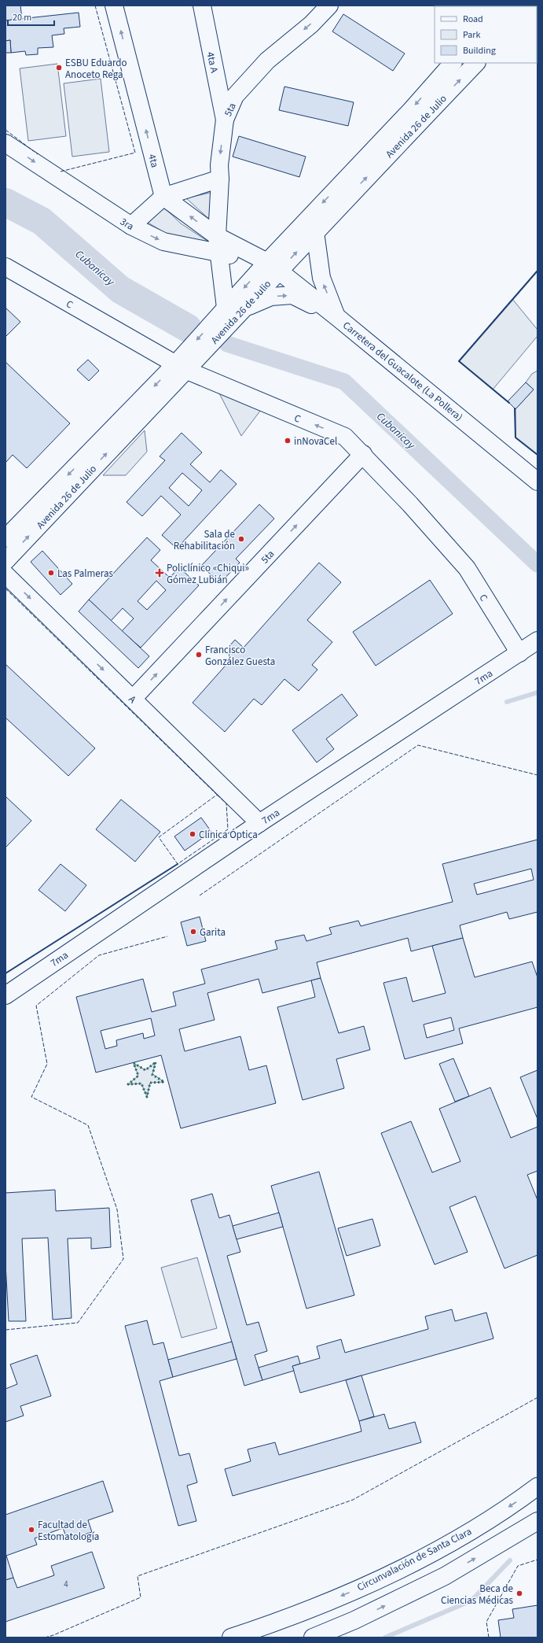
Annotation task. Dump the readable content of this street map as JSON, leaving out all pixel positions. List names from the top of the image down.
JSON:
{
  "streets": {
    "main road": [
      "4ta A",
      "5ta",
      "Avenida 26 de Julio",
      "4ta",
      "3ra",
      "C",
      "Carretera del Guacalote (La Pollera)",
      "7ma",
      "A",
      "Circunvalación de Santa Clara"
    ]
  },
  "crossings": [
    ["4ta A", "5ta"],
    ["5ta", "Avenida 26 de Julio"],
    ["5ta", "3ra"],
    ["5ta", "C"],
    ["5ta", "A"],
    ["Avenida 26 de Julio", "3ra"],
    ["Avenida 26 de Julio", "C"],
    ["Avenida 26 de Julio", "Carretera del Guacalote (La Pollera)"],
    ["3ra", "Carretera del Guacalote (La Pollera)"],
    ["C", "7ma"],
    ["7ma", "A"]
  ],
  "one_way": ["4ta", "3ra", "A"],
  "water": ["Cubanicay"],
  "places": {
    "other": [
      "ESBU Eduardo Anoceto Rega",
      "inNovaCel",
      "Sala de Rehabilitación",
      "Las Palmeras",
      "Francisco González Guesta",
      "Clínica Óptica",
      "Garita",
      "Facultad de Estomatología",
      "Beca de Ciencias Médicas"
    ],
    "health": ["Policlínico «Chiqui» Gómez Lubián"]
  },
  "house_numbers": ["4"],
  "legend": ["Road", "Park", "Building"],
  "scale_bar": "20 m"
}
